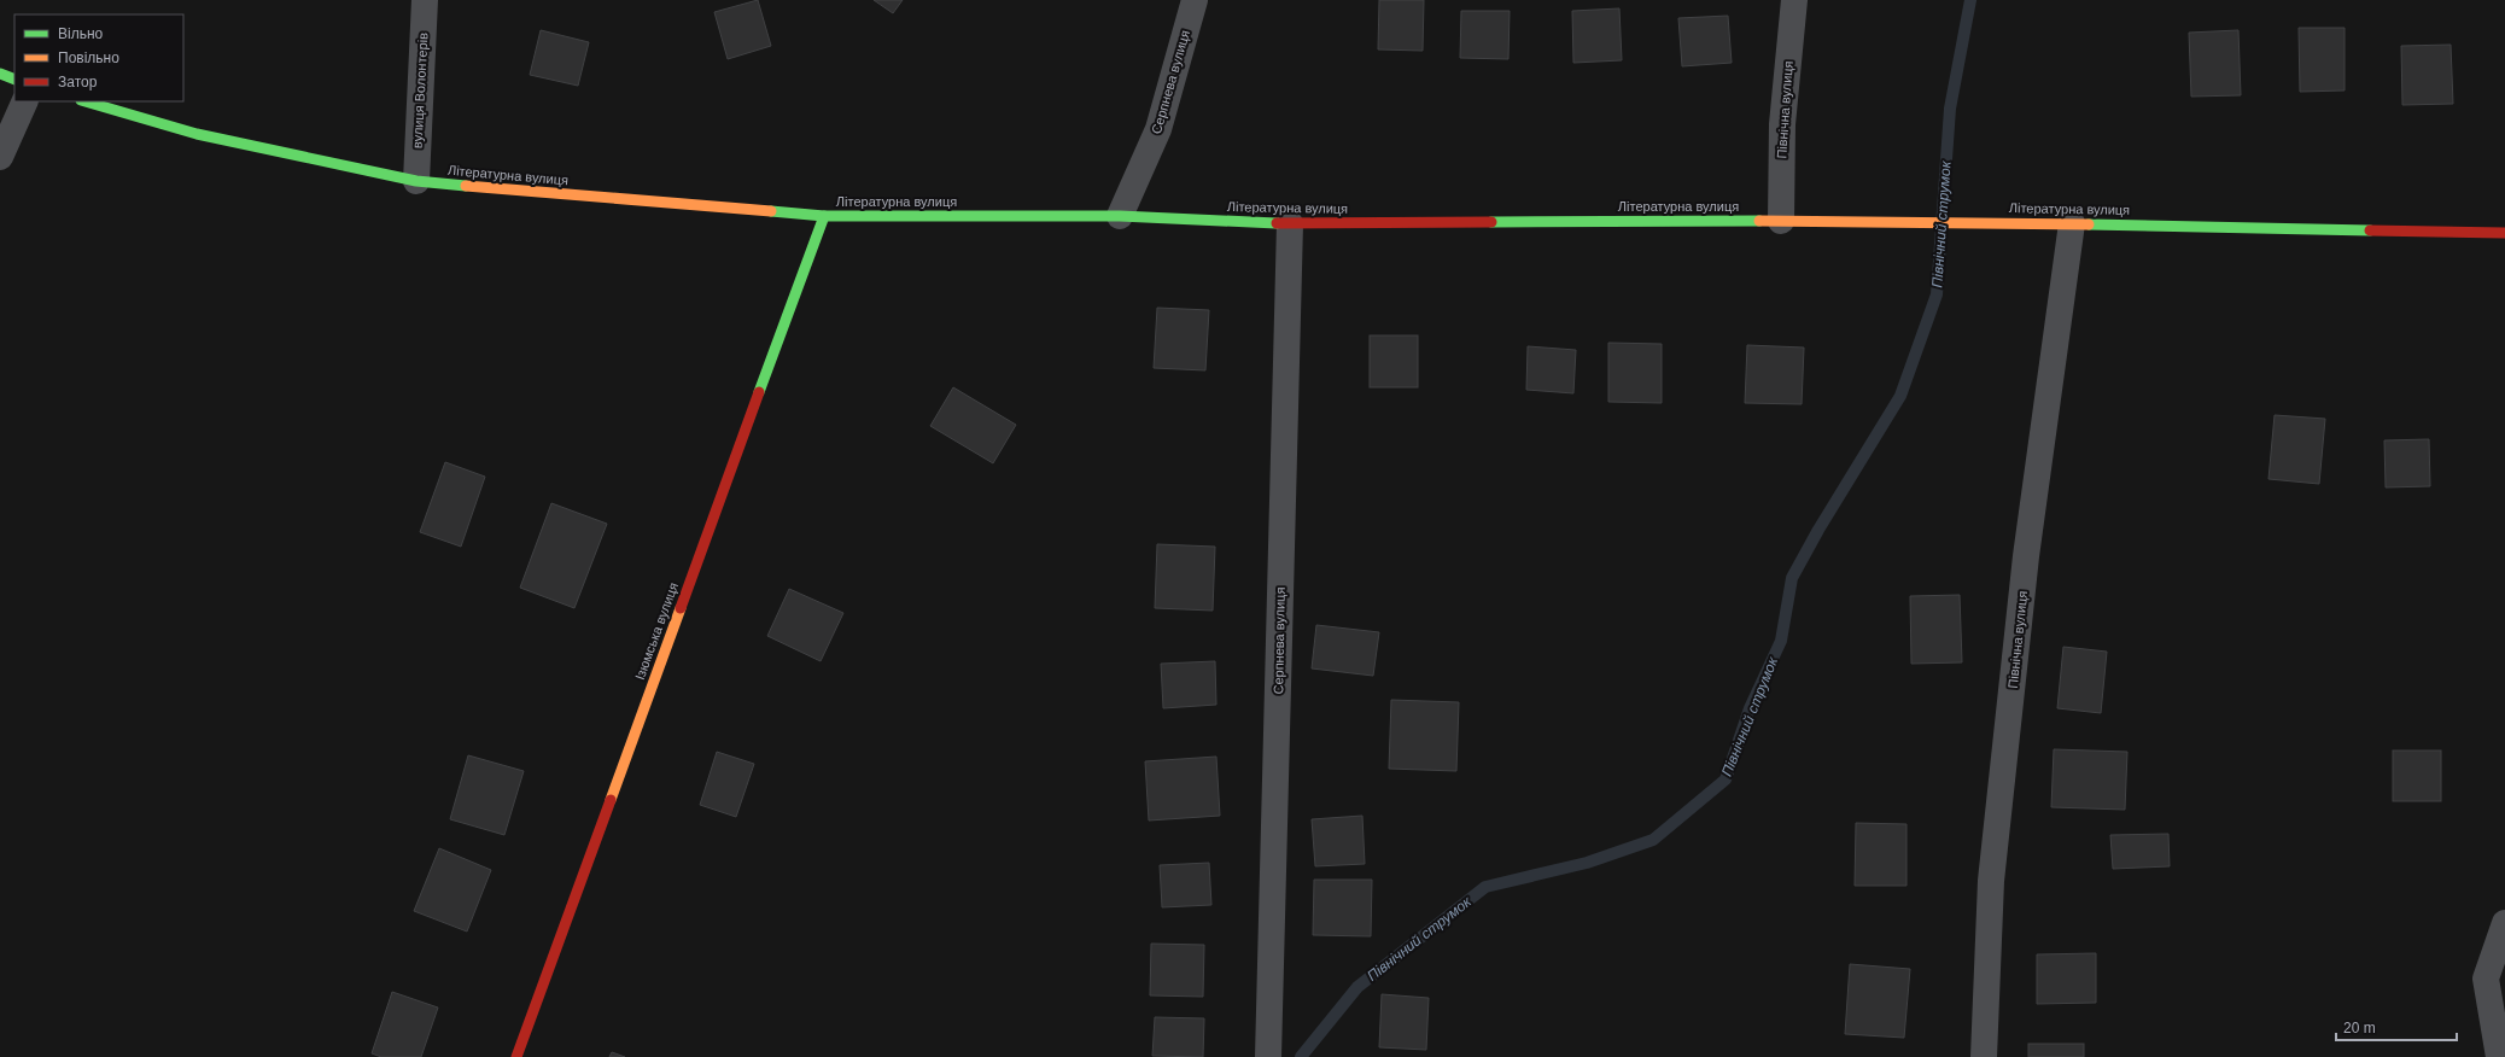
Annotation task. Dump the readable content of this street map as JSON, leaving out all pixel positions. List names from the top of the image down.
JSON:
{
  "streets": {
    "street": [
      "Серпнева вулиця",
      "вулиця Волонтерів",
      "Північна вулиця",
      "Літературна вулиця",
      "Ізюмська вулиця"
    ]
  },
  "crossings": [
    ["Серпнева вулиця", "Літературна вулиця"],
    ["вулиця Волонтерів", "Літературна вулиця"],
    ["Північна вулиця", "Літературна вулиця"],
    ["Літературна вулиця", "Ізюмська вулиця"]
  ],
  "water": ["Північний струмок"],
  "legend": ["Вільно", "Повільно", "Затор"],
  "scale_bar": "20 m"
}
